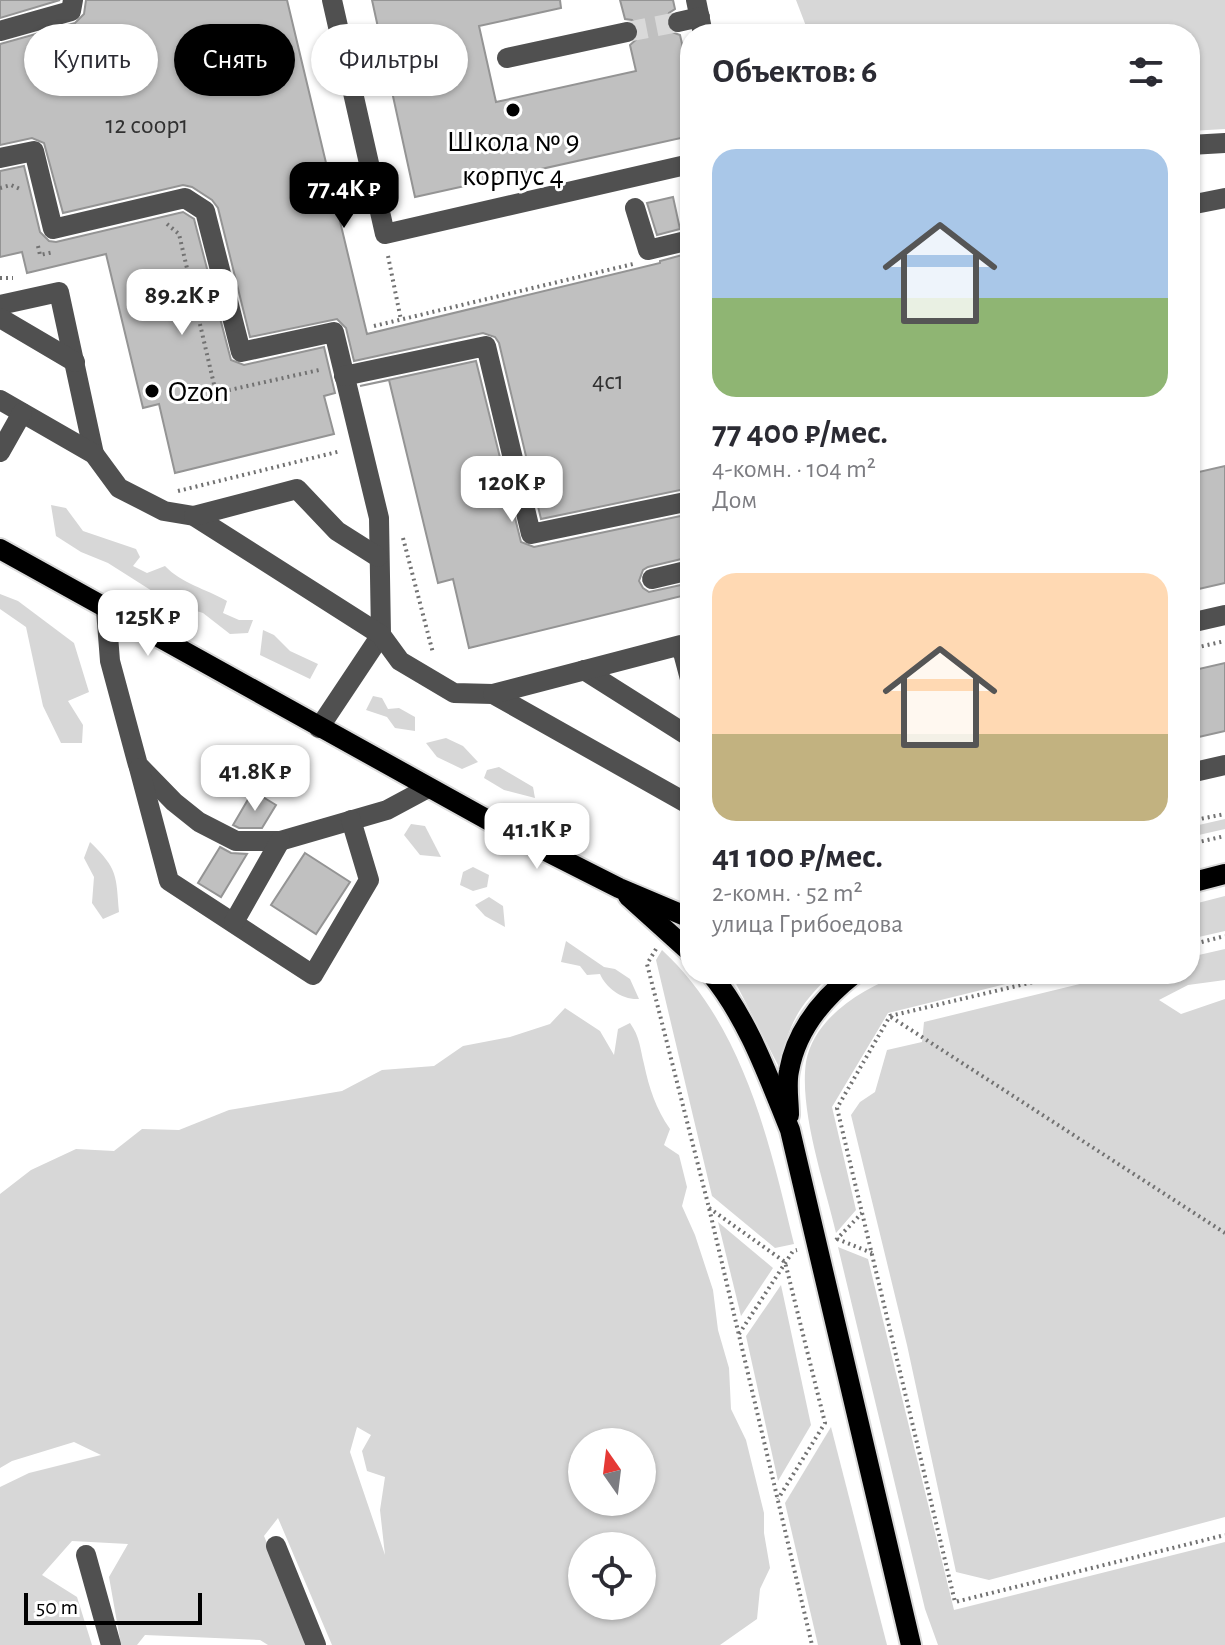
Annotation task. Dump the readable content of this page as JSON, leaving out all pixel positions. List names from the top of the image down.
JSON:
{
  "places": ["Школа № 9 корпус 4", "Ozon"],
  "house_numbers": ["12 соор1", "4с1"],
  "scale_bar": "50 m",
  "north": "top",
  "page": {
    "chip": ["Купить", "Снять", "Фильтры"],
    "heading": "Объектов: 6",
    "list": [
      {
        "name": "77 400 ₽/мес.",
        "note": "4-комн. · 104 m² · Дом"
      },
      {
        "name": "41 100 ₽/мес.",
        "note": "2-комн. · 52 m² · улица Грибоедова"
      }
    ],
    "price": [
      "77.4K ₽",
      "89.2K ₽",
      "120K ₽",
      "125K ₽",
      "41.8K ₽",
      "41.1K ₽"
    ],
    "scale": "50 m"
  }
}
